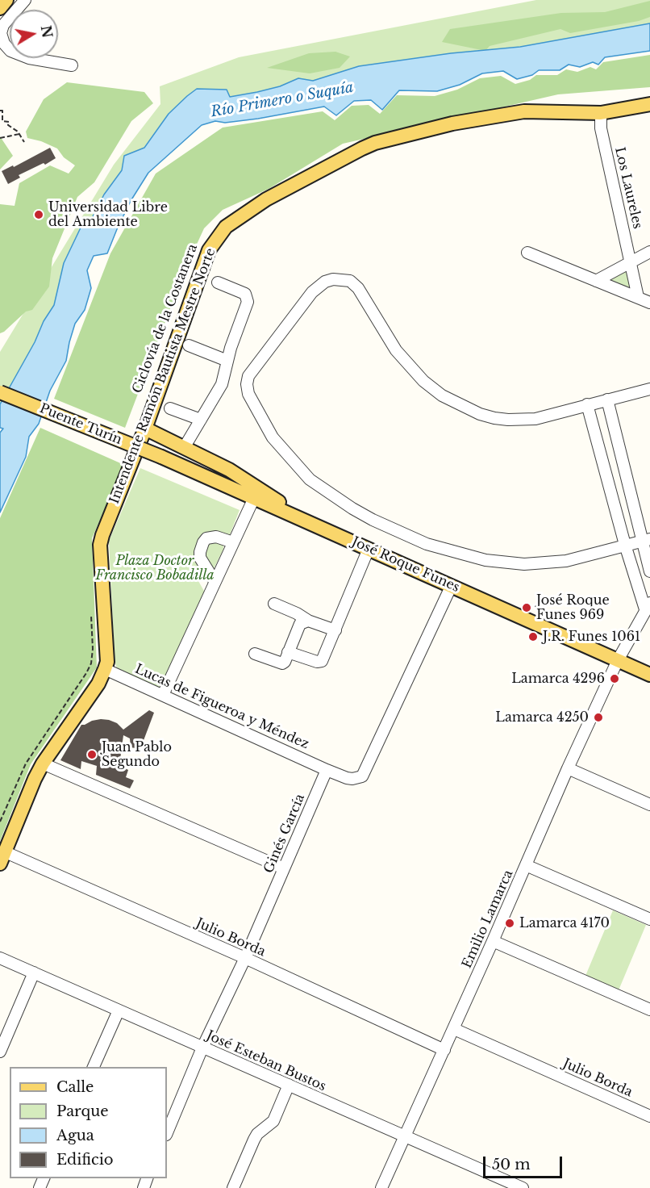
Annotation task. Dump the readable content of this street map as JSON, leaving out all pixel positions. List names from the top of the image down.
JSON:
{
  "streets": {
    "main road": ["Intendente Ramón Bautista Mestre Norte", "Puente Turín", "José Roque Funes"],
    "street": [
      "Los Laureles",
      "Lucas de Figueroa y Méndez",
      "Ginés García",
      "Emilio Lamarca",
      "Julio Borda",
      "José Esteban Bustos"
    ]
  },
  "crossings": [
    ["Los Laureles", "Intendente Ramón Bautista Mestre Norte"],
    ["Intendente Ramón Bautista Mestre Norte", "Lucas de Figueroa y Méndez"],
    ["Intendente Ramón Bautista Mestre Norte", "Julio Borda"],
    ["Puente Turín", "José Roque Funes"],
    ["José Roque Funes", "Emilio Lamarca"],
    ["Lucas de Figueroa y Méndez", "Ginés García"],
    ["Ginés García", "Julio Borda"],
    ["Ginés García", "José Esteban Bustos"],
    ["Emilio Lamarca", "Julio Borda"],
    ["Emilio Lamarca", "José Esteban Bustos"]
  ],
  "water": ["Río Primero o Suquía"],
  "parks": ["Plaza Doctor Francisco Bobadilla"],
  "places": [
    "Universidad Libre del Ambiente",
    "José Roque Funes 969",
    "J.R. Funes 1061",
    "Lamarca 4296",
    "Lamarca 4250",
    "Juan Pablo Segundo",
    "Lamarca 4170"
  ],
  "legend": [
    "Calle",
    "Parque",
    "Agua",
    "Edificio"
  ],
  "scale_bar": "50 m",
  "north": "right"
}
